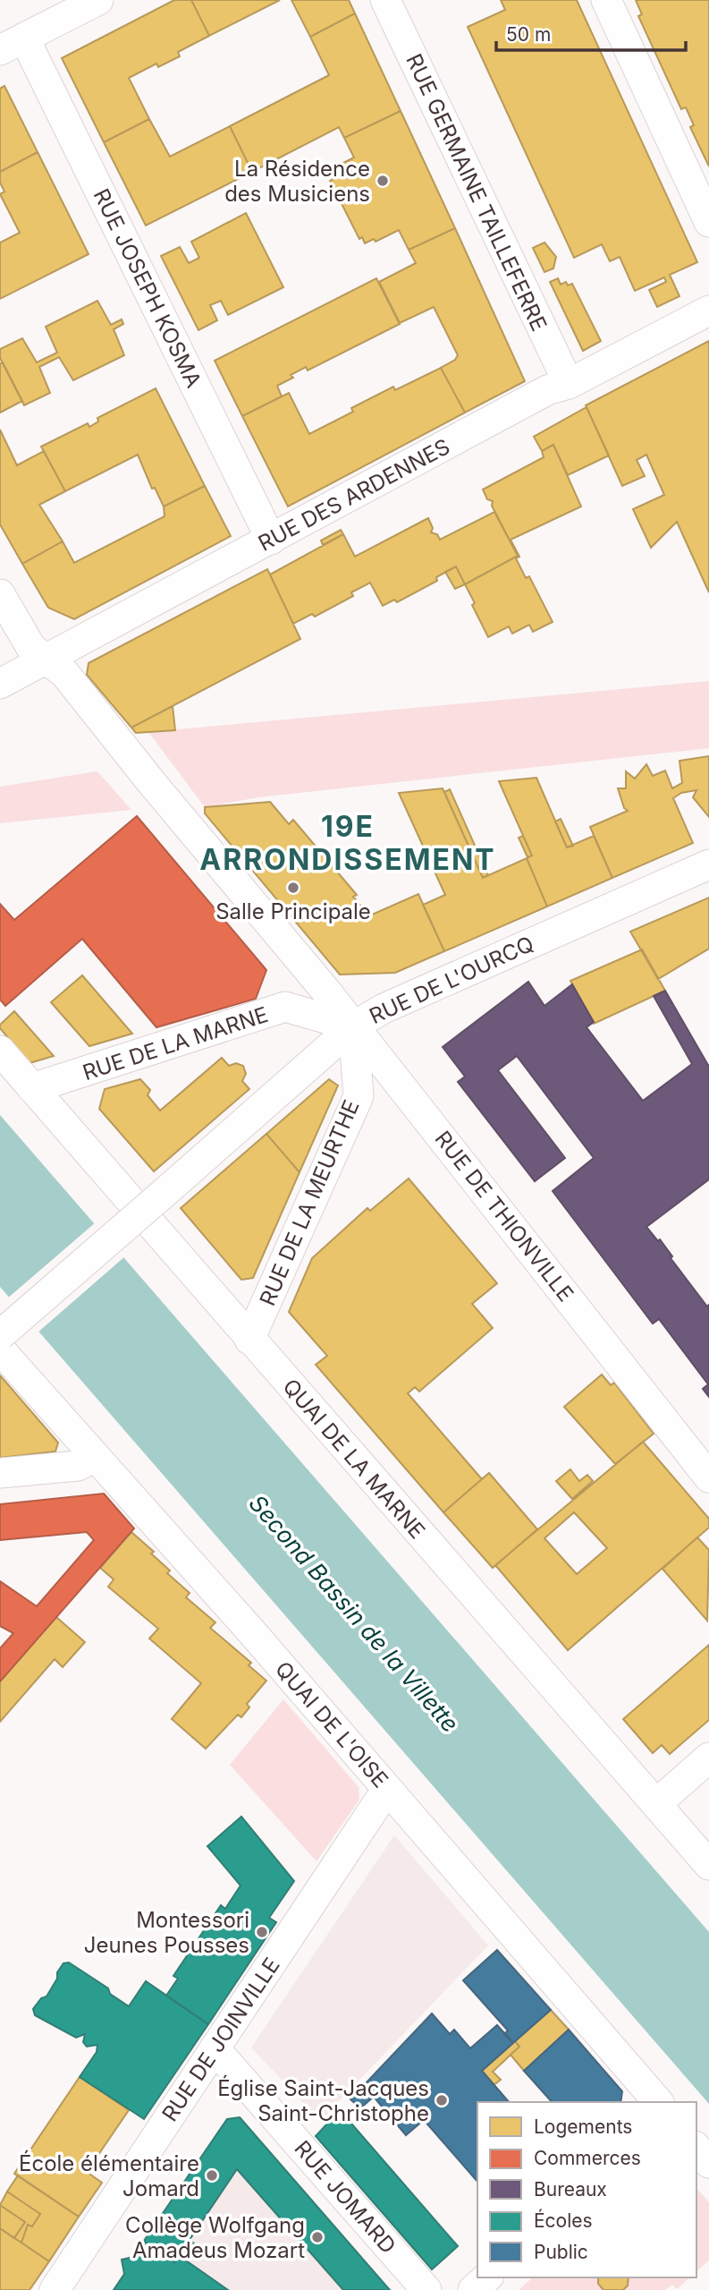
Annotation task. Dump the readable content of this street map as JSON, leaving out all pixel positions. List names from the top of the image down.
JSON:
{
  "streets": {
    "street": [
      "RUE GERMAINE TAILLEFERRE",
      "RUE JOSEPH KOSMA",
      "RUE DES ARDENNES",
      "RUE DE L'OURCQ",
      "RUE DE LA MARNE",
      "RUE DE LA MEURTHE",
      "RUE DE THIONVILLE",
      "QUAI DE LA MARNE",
      "QUAI DE L'OISE",
      "RUE DE JOINVILLE",
      "RUE JOMARD"
    ]
  },
  "crossings": [
    ["RUE GERMAINE TAILLEFERRE", "RUE DES ARDENNES"],
    ["RUE JOSEPH KOSMA", "RUE DES ARDENNES"],
    ["RUE DES ARDENNES", "RUE DE THIONVILLE"],
    ["RUE DE L'OURCQ", "RUE DE LA MARNE"],
    ["RUE DE L'OURCQ", "RUE DE LA MEURTHE"],
    ["RUE DE L'OURCQ", "RUE DE THIONVILLE"],
    ["RUE DE LA MARNE", "RUE DE LA MEURTHE"],
    ["RUE DE LA MARNE", "RUE DE THIONVILLE"],
    ["RUE DE LA MARNE", "QUAI DE LA MARNE"],
    ["RUE DE LA MEURTHE", "RUE DE THIONVILLE"],
    ["RUE DE LA MEURTHE", "QUAI DE LA MARNE"],
    ["QUAI DE L'OISE", "RUE DE JOINVILLE"],
    ["RUE DE JOINVILLE", "RUE JOMARD"]
  ],
  "districts": ["19E ARRONDISSEMENT"],
  "water": ["Second Bassin de la Villette"],
  "places": [
    "La Résidence des Musiciens",
    "Salle Principale",
    "Montessori Jeunes Pousses",
    "Église Saint-Jacques Saint-Christophe",
    "École élémentaire Jomard",
    "Collège Wolfgang Amadeus Mozart"
  ],
  "legend": [
    "Logements",
    "Commerces",
    "Bureaux",
    "Écoles",
    "Public"
  ],
  "scale_bar": "50 m"
}
